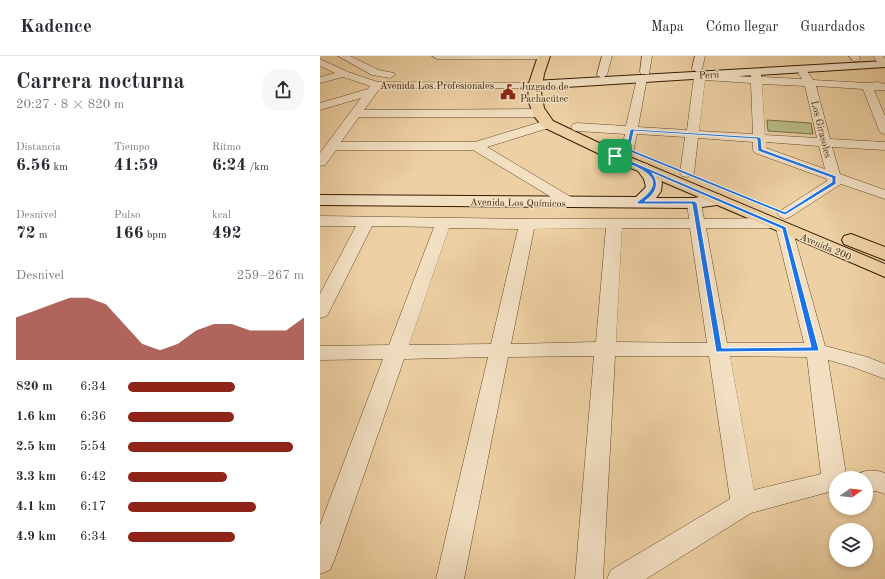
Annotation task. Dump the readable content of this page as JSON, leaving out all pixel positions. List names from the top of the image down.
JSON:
{
  "streets": {
    "main road": ["Perú", "Avenida Los Químicos", "Avenida 200"],
    "street": ["Avenida Los Profesionales", "Los Girasoles"]
  },
  "crossings": [
    ["Perú", "Avenida Los Profesionales"],
    ["Perú", "Los Girasoles"],
    ["Perú", "Avenida 200"],
    ["Avenida Los Profesionales", "Avenida 200"],
    ["Avenida Los Químicos", "Avenida 200"]
  ],
  "places": {
    "public building": ["Juzgado de Pachacútec"]
  },
  "north": "right",
  "page": {
    "header": "Kadence",
    "nav": ["Mapa", "Cómo llegar", "Guardados"],
    "heading": ["Carrera nocturna", "20:27 · 8 × 820 m"],
    "stats": [
      ["Distancia", "6.56 km"],
      ["Tiempo", "41:59"],
      ["Ritmo", "6:24 /km"],
      ["Desnivel", "72 m"],
      ["Pulso", "166 bpm"],
      ["kcal", "492"]
    ],
    "chart": ["Desnivel", "259–267 m"],
    "list": [
      {
        "name": "820 m",
        "note": "6:34"
      },
      {
        "name": "1.6 km",
        "note": "6:36"
      },
      {
        "name": "2.5 km",
        "note": "5:54"
      },
      {
        "name": "3.3 km",
        "note": "6:42"
      },
      {
        "name": "4.1 km",
        "note": "6:17"
      },
      {
        "name": "4.9 km",
        "note": "6:34"
      }
    ]
  }
}
